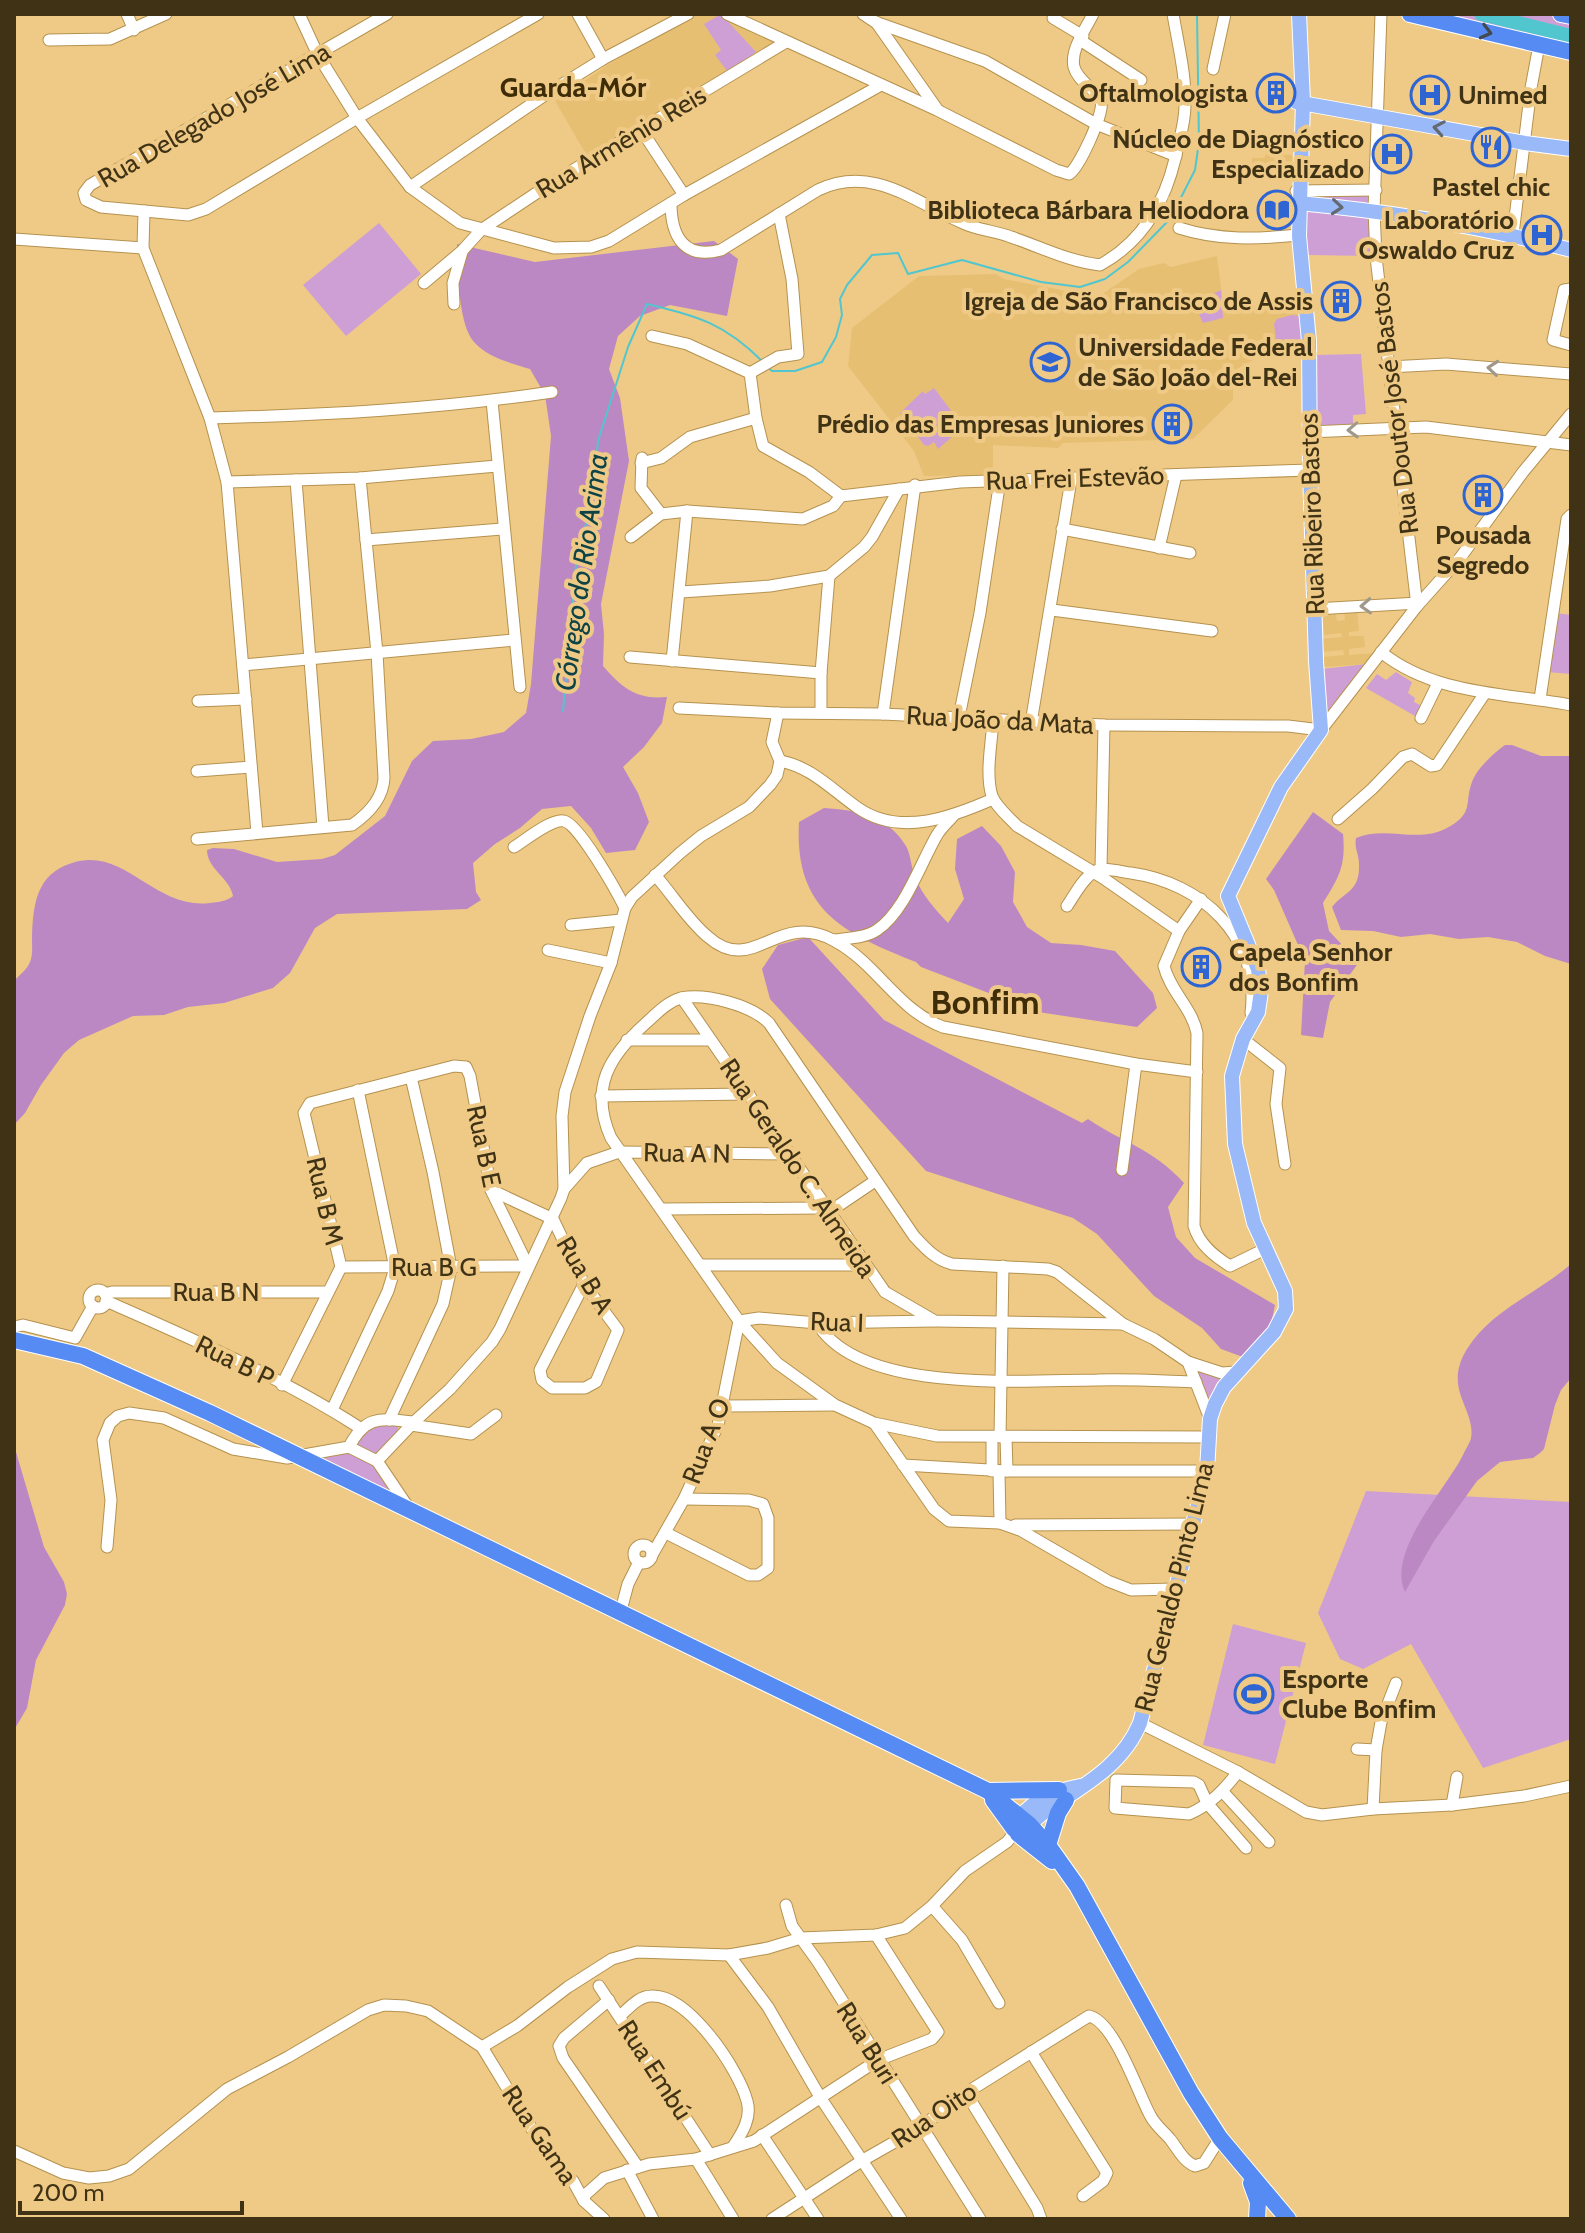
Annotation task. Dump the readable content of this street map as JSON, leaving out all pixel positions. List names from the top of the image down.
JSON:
{
  "streets": {
    "main road": ["Rua Ribeiro Bastos", "Rua Geraldo Pinto Lima"],
    "street": [
      "Rua Delegado José Lima",
      "Rua Armênio Reis",
      "Rua Doutor José Bastos",
      "Rua Frei Estevão",
      "Rua João da Mata",
      "Rua B E",
      "Rua A N",
      "Rua Geraldo C. Almeida",
      "Rua B M",
      "Rua B G",
      "Rua B A",
      "Rua B N",
      "Rua I",
      "Rua B P",
      "Rua A O",
      "Rua Buri",
      "Rua Embú",
      "Rua Oito",
      "Rua Gama"
    ]
  },
  "crossings": [
    ["Rua Frei Estevão", "Rua Ribeiro Bastos"],
    ["Rua Ribeiro Bastos", "Rua João da Mata"],
    ["Rua B E", "Rua B G"],
    ["Rua A N", "Rua Geraldo C. Almeida"],
    ["Rua Geraldo C. Almeida", "Rua I"],
    ["Rua B M", "Rua B G"],
    ["Rua B M", "Rua B N"],
    ["Rua B M", "Rua B P"],
    ["Rua B N", "Rua B P"],
    ["Rua I", "Rua A O"],
    ["Rua Buri", "Rua Oito"]
  ],
  "districts": ["Guarda-Mór", "Bonfim"],
  "water": ["Córrego do Rio Acima"],
  "places": {
    "building": [
      "Oftalmologista",
      "Igreja de São Francisco de Assis",
      "Prédio das Empresas Juniores",
      "Pousada Segredo",
      "Capela Senhor dos Bonfim"
    ],
    "hospital": ["Unimed", "Núcleo de Diagnóstico Especializado", "Laboratório Oswaldo Cruz"],
    "restaurant": ["Pastel chic"],
    "library": ["Biblioteca Bárbara Heliodora"],
    "school or university": ["Universidade Federal de São João del-Rei"],
    "sports": ["Esporte Clube Bonfim"]
  },
  "scale_bar": "200 m"
}
